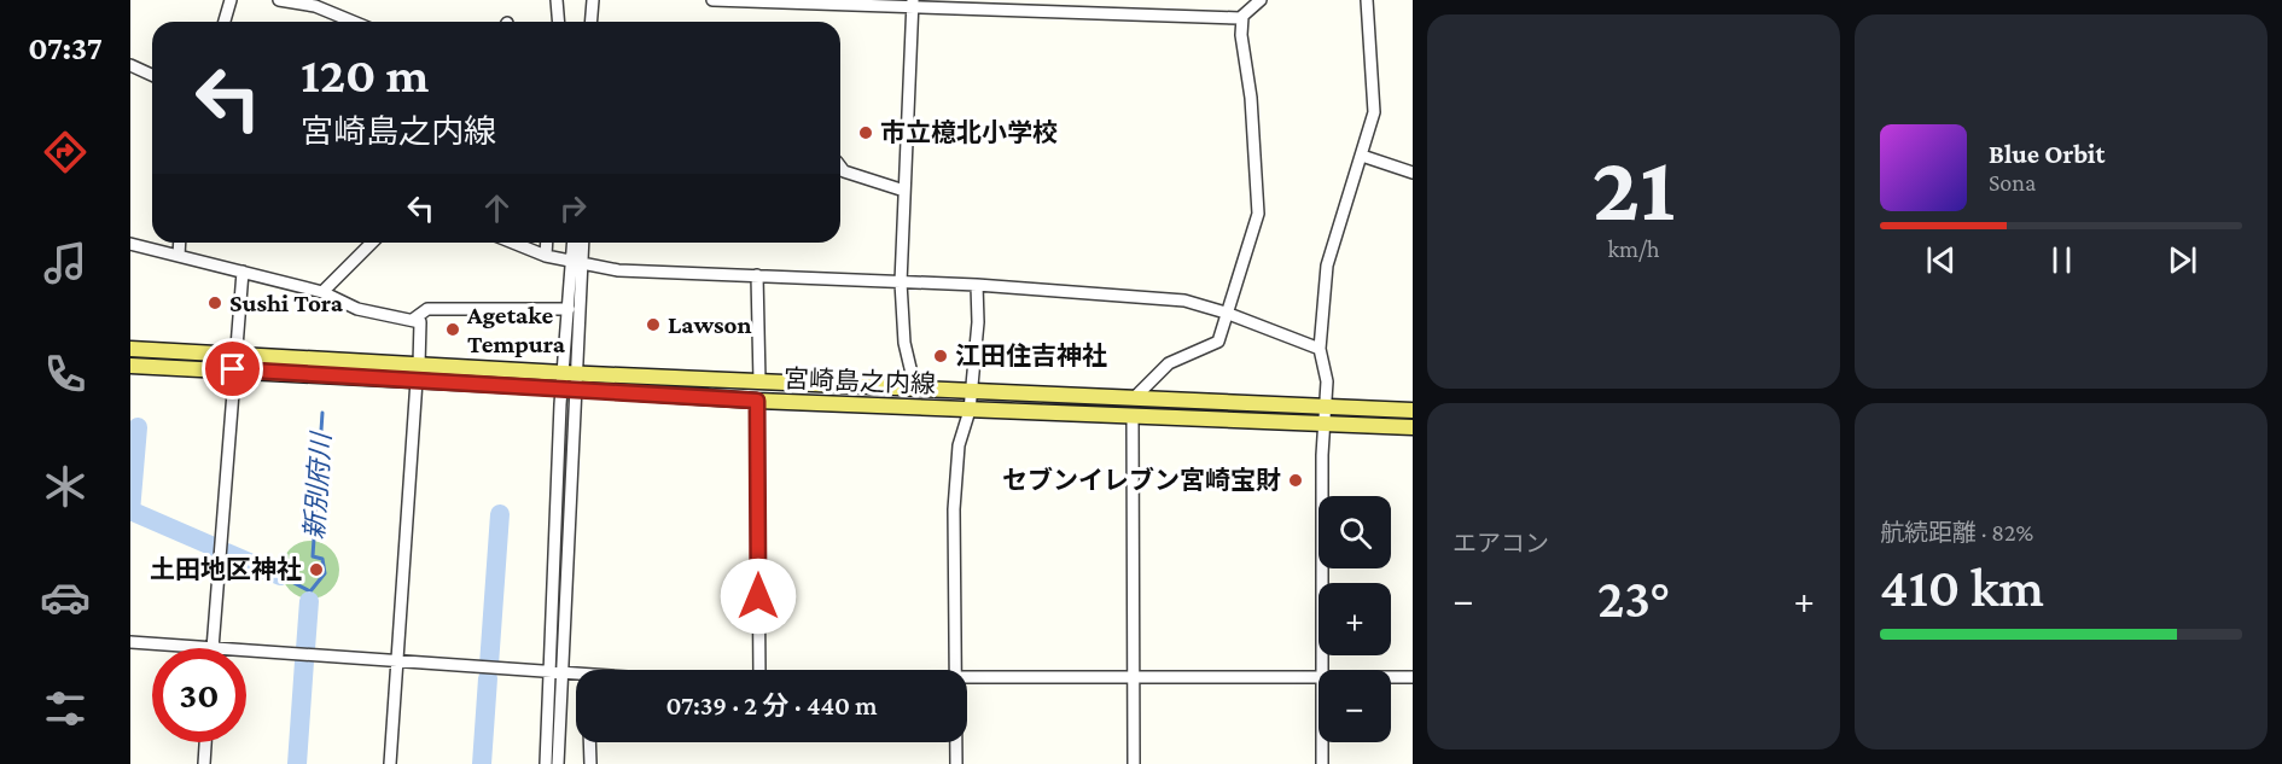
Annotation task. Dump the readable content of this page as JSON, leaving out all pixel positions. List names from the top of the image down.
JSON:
{
  "streets": {
    "main road": ["宮崎島之内線"]
  },
  "water": ["新別府川"],
  "places": [
    "市立檍北小学校",
    "Sushi Tora",
    "Lawson",
    "Agetake Tempura",
    "江田住吉神社",
    "セブンイレブン宮崎宝財",
    "土田地区神社"
  ],
  "page": {
    "tabs": "07:37",
    "tile": [
      ["21", "km/h"],
      "エアコン",
      ["航続距離 · 82%", "410 km"]
    ],
    "turn": ["120 m", "宮崎島之内線"],
    "song": ["Blue Orbit", "Sona"],
    "map_buttons": ["+", "−"],
    "heat": ["−", "23°", "+"],
    "limit": "30",
    "trip": "07:39 · 2 分 · 440 m"
  }
}
